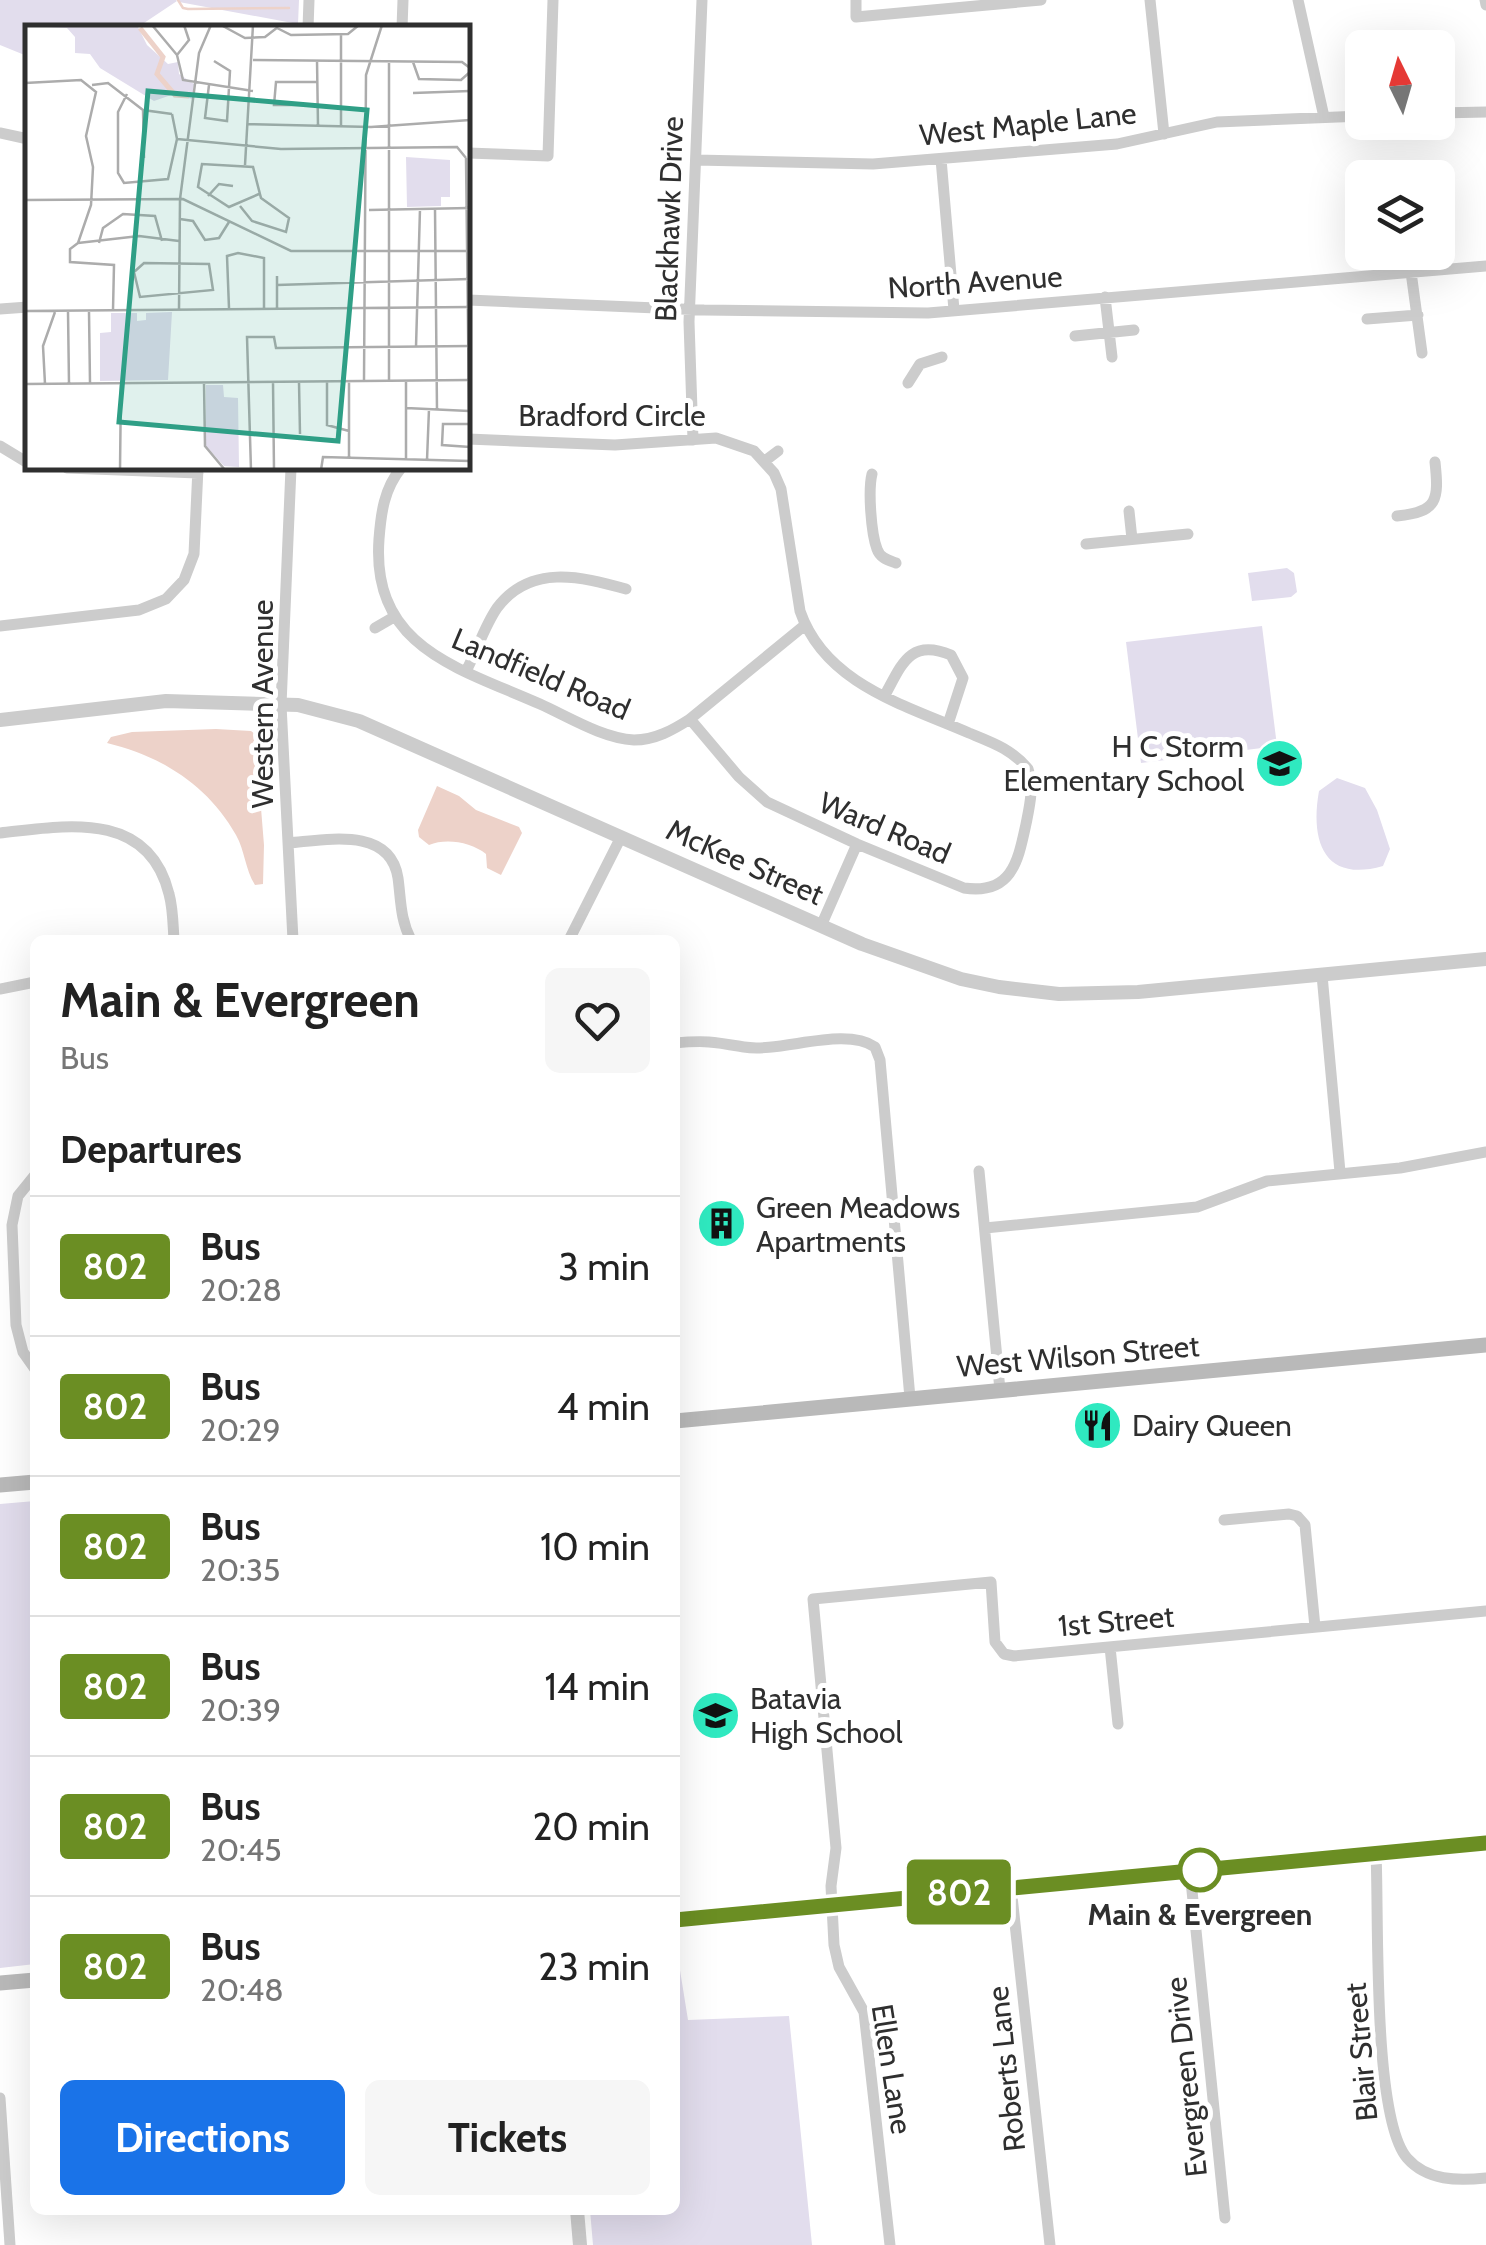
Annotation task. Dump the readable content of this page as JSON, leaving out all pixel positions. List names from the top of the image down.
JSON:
{
  "streets": {
    "main road": ["West Wilson Street"],
    "street": [
      "West Maple Lane",
      "Blackhawk Drive",
      "North Avenue",
      "Bradford Circle",
      "Landfield Road",
      "Western Avenue",
      "Ward Road",
      "McKee Street",
      "1st Street",
      "Blair Street",
      "Ellen Lane",
      "Roberts Lane",
      "Evergreen Drive"
    ]
  },
  "crossings": [
    ["West Maple Lane", "Blackhawk Drive"],
    ["Blackhawk Drive", "North Avenue"],
    ["Blackhawk Drive", "Bradford Circle"],
    ["Landfield Road", "Ward Road"],
    ["Western Avenue", "McKee Street"],
    ["1st Street", "Ellen Lane"]
  ],
  "places": {
    "school or university": ["H C Storm Elementary School", "Batavia High School"],
    "building": ["Green Meadows Apartments"],
    "restaurant": ["Dairy Queen"],
    "other": ["Main & Evergreen"]
  },
  "lines": ["bus line 802"],
  "north": "top",
  "page": {
    "on_map": "802",
    "heading": [
      ["Main & Evergreen", "Bus"],
      "Departures"
    ],
    "list": [
      {
        "mark": "802",
        "name": "Bus",
        "note": "20:28",
        "value": "3 min"
      },
      {
        "mark": "802",
        "name": "Bus",
        "note": "20:29",
        "value": "4 min"
      },
      {
        "mark": "802",
        "name": "Bus",
        "note": "20:35",
        "value": "10 min"
      },
      {
        "mark": "802",
        "name": "Bus",
        "note": "20:39",
        "value": "14 min"
      },
      {
        "mark": "802",
        "name": "Bus",
        "note": "20:45",
        "value": "20 min"
      },
      {
        "mark": "802",
        "name": "Bus",
        "note": "20:48",
        "value": "23 min"
      }
    ],
    "buttons": ["Directions", "Tickets"]
  }
}
